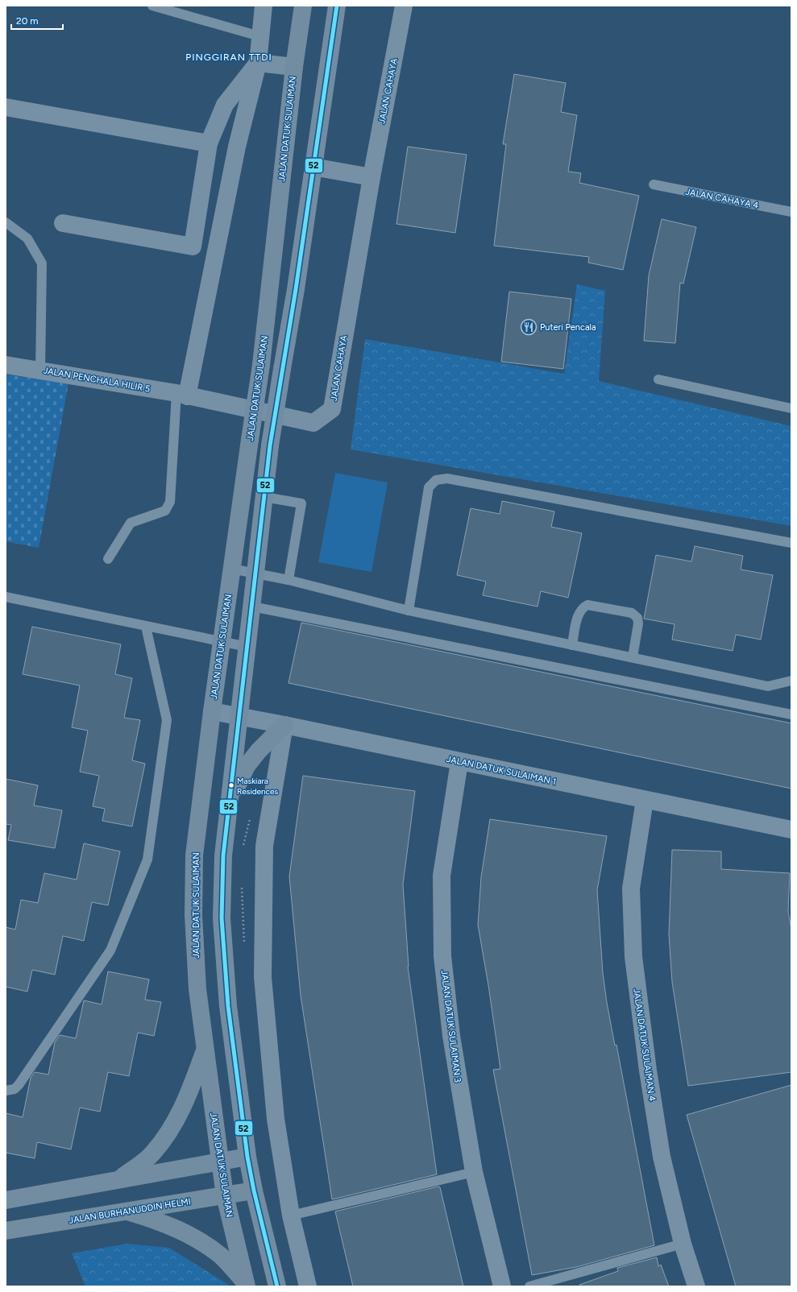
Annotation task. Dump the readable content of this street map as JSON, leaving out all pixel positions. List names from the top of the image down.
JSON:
{
  "streets": {
    "main road": ["JALAN DATUK SULAIMAN", "JALAN BURHANUDDIN HELMI"],
    "street": [
      "JALAN CAHAYA",
      "JALAN PENCHALA HILIR 5",
      "JALAN DATUK SULAIMAN 1",
      "JALAN DATUK SULAIMAN 3",
      "JALAN DATUK SULAIMAN 4"
    ],
    "lane": ["JALAN CAHAYA 4"]
  },
  "crossings": [
    ["JALAN CAHAYA", "JALAN PENCHALA HILIR 5"],
    ["JALAN DATUK SULAIMAN", "JALAN DATUK SULAIMAN 1"],
    ["JALAN DATUK SULAIMAN", "JALAN BURHANUDDIN HELMI"],
    ["JALAN DATUK SULAIMAN 1", "JALAN DATUK SULAIMAN 3"],
    ["JALAN DATUK SULAIMAN 1", "JALAN DATUK SULAIMAN 4"]
  ],
  "districts": ["PINGGIRAN TTDI"],
  "places": {
    "restaurant": ["Puteri Pencala"],
    "other": ["Maskiara Residences"]
  },
  "lines": ["transit line 52"],
  "scale_bar": "20 m"
}
